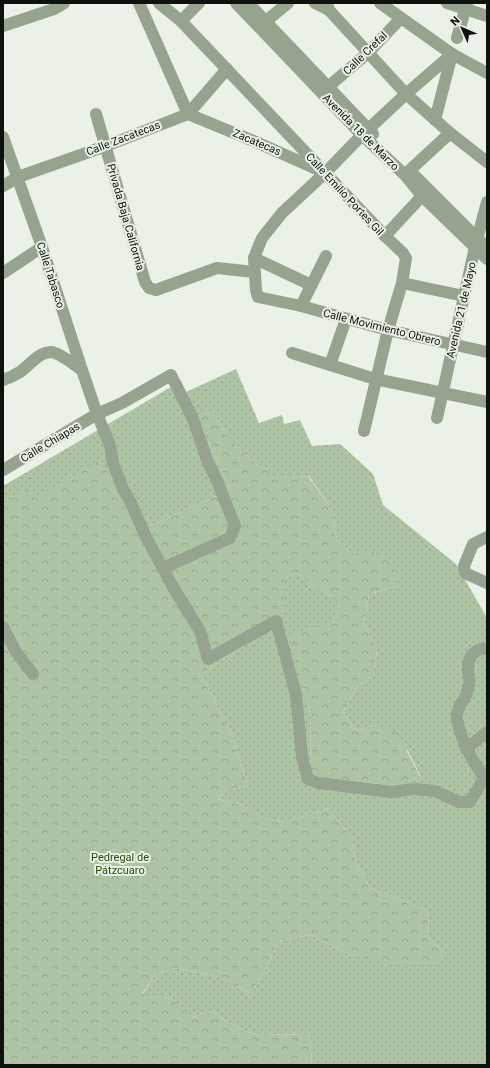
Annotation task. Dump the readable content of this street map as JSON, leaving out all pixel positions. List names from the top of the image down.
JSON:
{
  "streets": {
    "street": [
      "Calle Crefal",
      "Avenida 18 de Marzo",
      "Calle Zacatecas",
      "Zacatecas",
      "Calle Emilio Portes Gil",
      "Privada Baja California",
      "Calle Tabasco",
      "Avenida 21 de Mayo",
      "Calle Movimiento Obrero",
      "Calle Chiapas"
    ]
  },
  "crossings": [
    ["Calle Crefal", "Avenida 18 de Marzo"],
    ["Avenida 18 de Marzo", "Avenida 21 de Mayo"],
    ["Calle Zacatecas", "Zacatecas"],
    ["Calle Zacatecas", "Calle Emilio Portes Gil"],
    ["Calle Zacatecas", "Privada Baja California"],
    ["Calle Zacatecas", "Calle Tabasco"],
    ["Zacatecas", "Calle Emilio Portes Gil"],
    ["Calle Emilio Portes Gil", "Calle Movimiento Obrero"],
    ["Privada Baja California", "Calle Movimiento Obrero"],
    ["Calle Tabasco", "Calle Chiapas"],
    ["Avenida 21 de Mayo", "Calle Movimiento Obrero"]
  ],
  "parks": ["Pedregal de Pátzcuaro"],
  "north": "top left"
}
